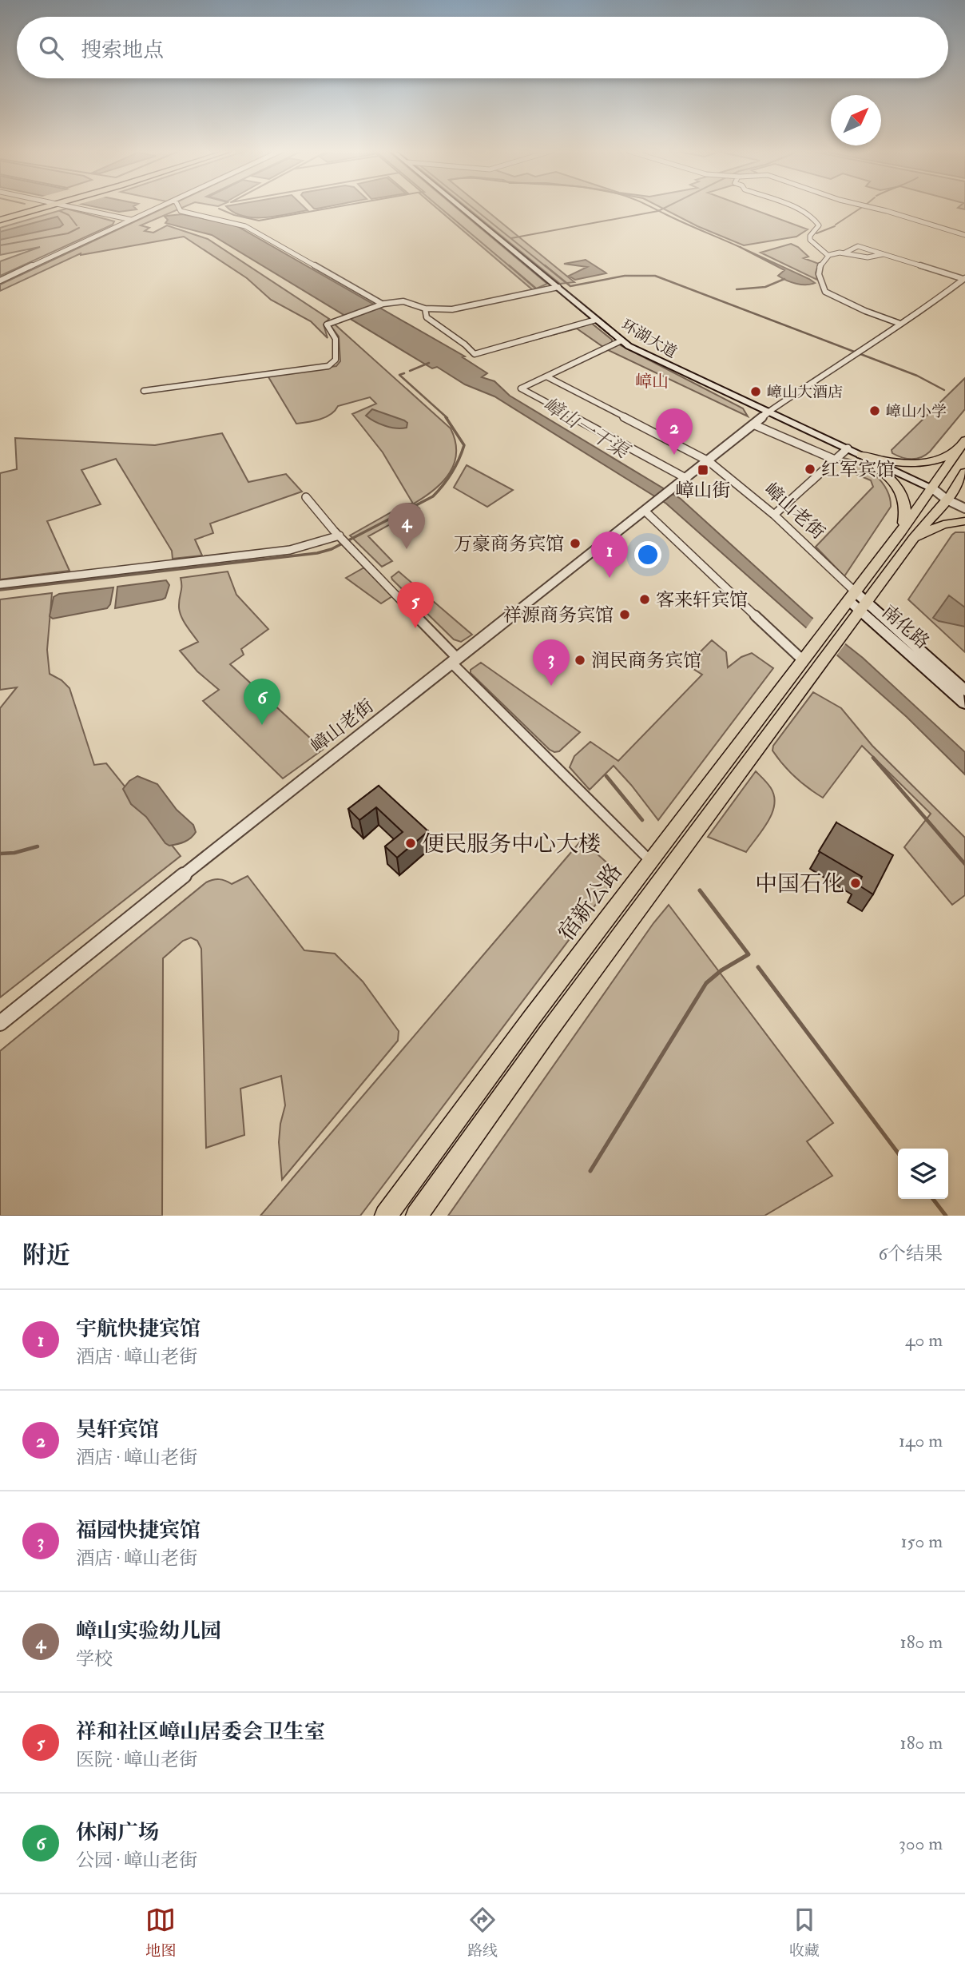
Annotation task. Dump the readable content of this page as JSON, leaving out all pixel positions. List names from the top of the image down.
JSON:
{
  "streets": {
    "main road": ["环湖大道", "南化路", "宿新公路"],
    "street": ["嶂山老街"]
  },
  "crossings": [
    ["环湖大道", "嶂山老街"],
    ["环湖大道", "宿新公路"],
    ["嶂山老街", "南化路"],
    ["嶂山老街", "宿新公路"],
    ["南化路", "宿新公路"]
  ],
  "districts": ["嶂山"],
  "water": ["嶂山一干渠"],
  "places": {
    "other": [
      "嶂山大酒店",
      "嶂山小学",
      "红军宾馆",
      "万豪商务宾馆",
      "客来轩宾馆",
      "祥源商务宾馆",
      "润民商务宾馆",
      "便民服务中心大楼",
      "中国石化"
    ],
    "transit": ["嶂山街"]
  },
  "north": "top right",
  "page": {
    "search": "搜索地点",
    "pins": [
      "2",
      "4",
      "1",
      "5",
      "3",
      "6"
    ],
    "heading": ["附近", "6个结果"],
    "list": [
      {
        "mark": "1",
        "name": "宇航快捷宾馆",
        "note": "酒店 · 嶂山老街",
        "value": "40 m"
      },
      {
        "mark": "2",
        "name": "昊轩宾馆",
        "note": "酒店 · 嶂山老街",
        "value": "140 m"
      },
      {
        "mark": "3",
        "name": "福园快捷宾馆",
        "note": "酒店 · 嶂山老街",
        "value": "150 m"
      },
      {
        "mark": "4",
        "name": "嶂山实验幼儿园",
        "note": "学校",
        "value": "180 m"
      },
      {
        "mark": "5",
        "name": "祥和社区嶂山居委会卫生室",
        "note": "医院 · 嶂山老街",
        "value": "180 m"
      },
      {
        "mark": "6",
        "name": "休闲广场",
        "note": "公园 · 嶂山老街",
        "value": "300 m"
      }
    ],
    "nav": ["地图", "路线", "收藏"]
  }
}
